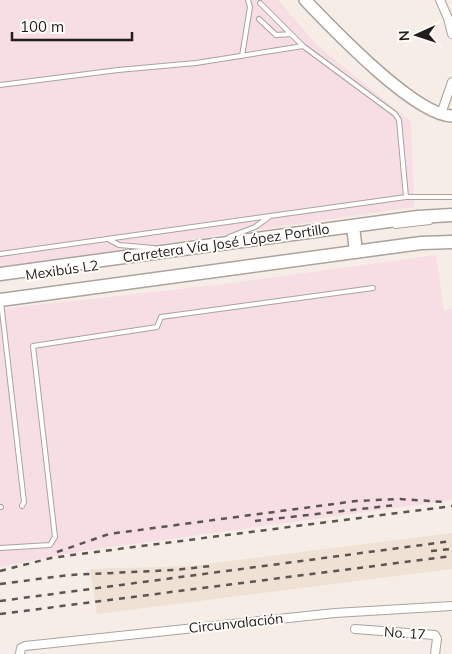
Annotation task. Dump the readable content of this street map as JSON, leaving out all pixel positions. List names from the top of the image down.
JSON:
{
  "streets": {
    "main road": ["Carretera Vía José López Portillo"],
    "street": ["Circunvalación", "No. 17"],
    "lane": ["Mexibús L2"]
  },
  "crossings": [
    ["Carretera Vía José López Portillo", "Mexibús L2"]
  ],
  "scale_bar": "100 m",
  "north": "left"
}
